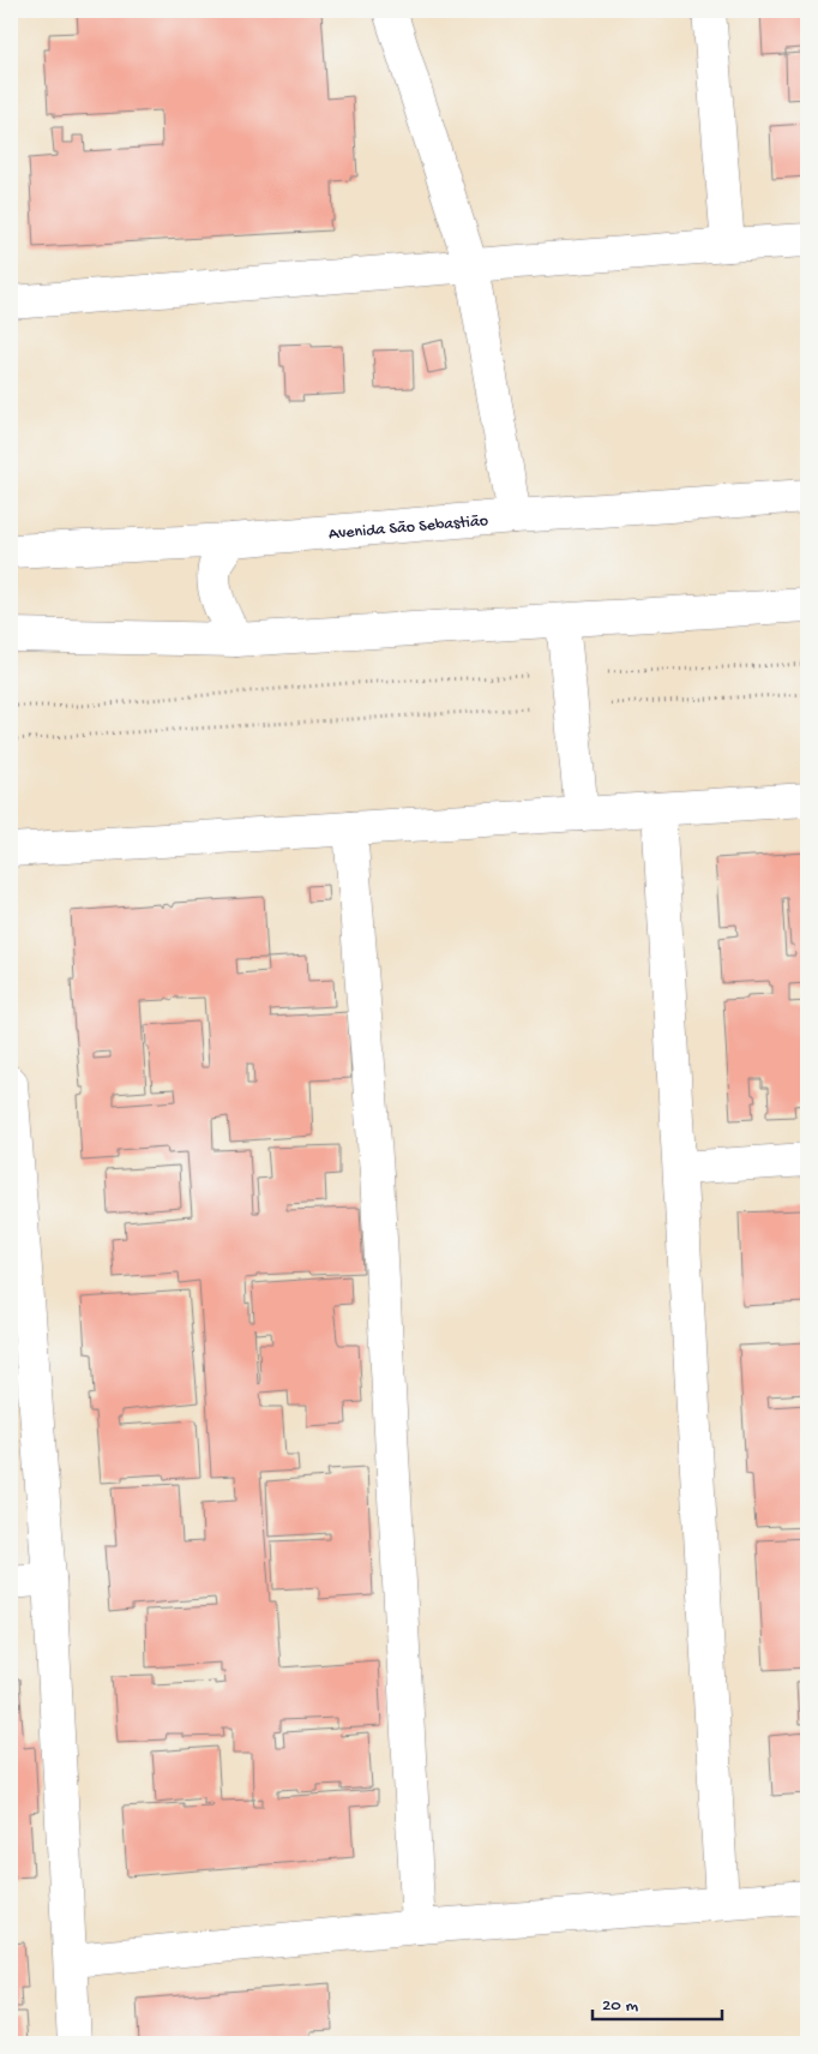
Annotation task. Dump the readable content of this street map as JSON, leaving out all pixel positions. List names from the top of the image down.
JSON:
{
  "streets": {
    "street": ["Avenida São Sebastião"]
  },
  "scale_bar": "20 m"
}
